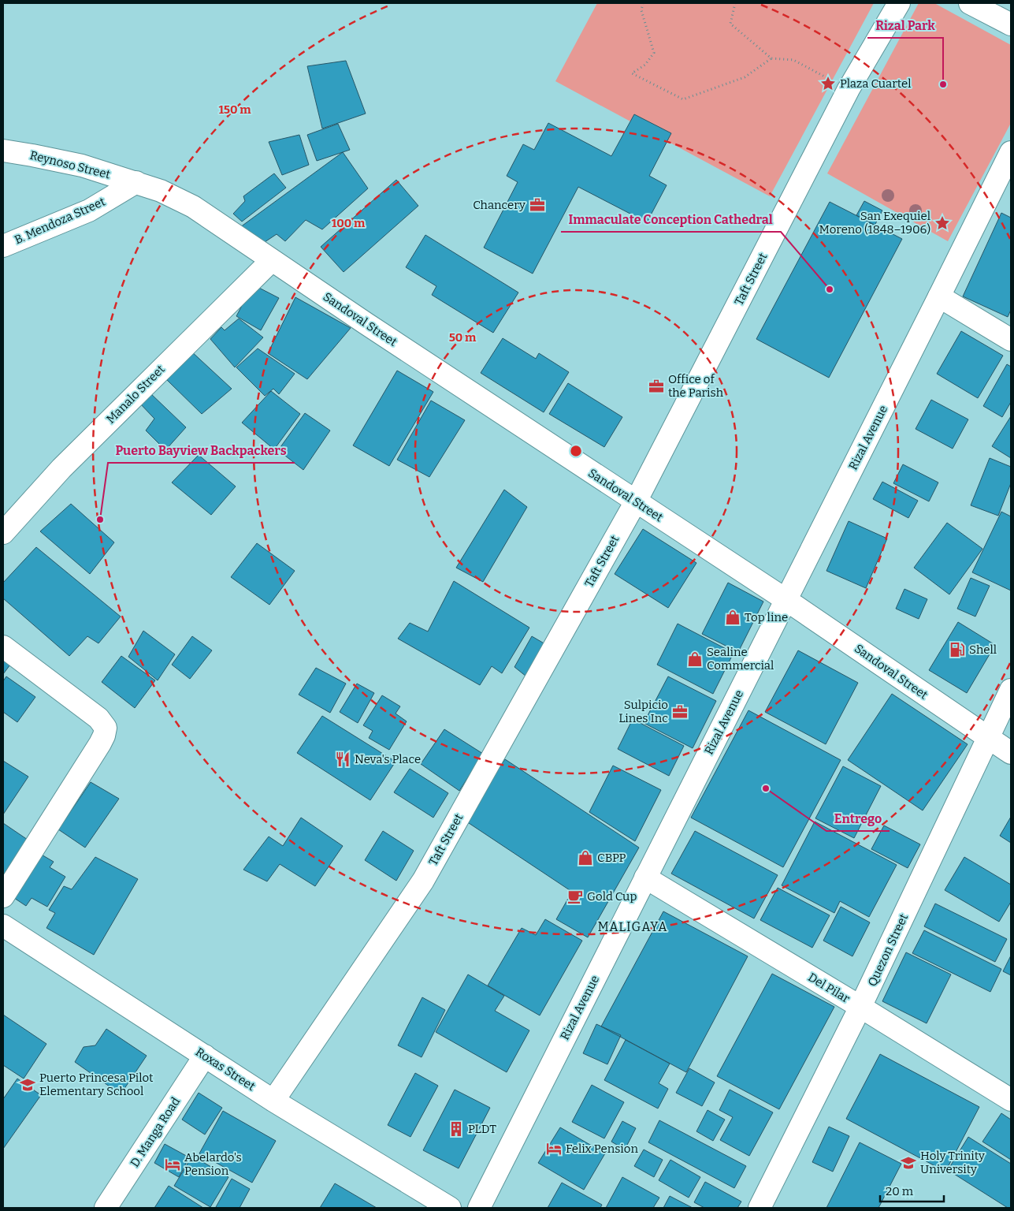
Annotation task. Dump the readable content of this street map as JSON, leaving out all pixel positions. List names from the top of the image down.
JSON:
{
  "streets": {
    "street": [
      "Reynoso Street",
      "B. Mendoza Street",
      "Taft Street",
      "Sandoval Street",
      "Manalo Street",
      "Rizal Avenue",
      "Quezon Street",
      "Del Pilar",
      "Roxas Street",
      "D. Manga Road"
    ]
  },
  "crossings": [
    ["Reynoso Street", "B. Mendoza Street"],
    ["Reynoso Street", "Sandoval Street"],
    ["B. Mendoza Street", "Sandoval Street"],
    ["Taft Street", "Sandoval Street"],
    ["Taft Street", "Roxas Street"],
    ["Sandoval Street", "Manalo Street"],
    ["Sandoval Street", "Rizal Avenue"],
    ["Sandoval Street", "Quezon Street"],
    ["Rizal Avenue", "Del Pilar"],
    ["Quezon Street", "Del Pilar"],
    ["Roxas Street", "D. Manga Road"]
  ],
  "districts": ["MALIGAYA"],
  "places": {
    "place": ["Plaza Cuartel", "San Exequiel Moreno (1848–1906)"],
    "other": [
      "Rizal Park",
      "Immaculate Conception Cathedral",
      "Puerto Bayview Backpackers",
      "Entrego"
    ],
    "office": ["Chancery", "Office of the Parish", "Sulpicio Lines Inc"],
    "shop": ["Top line", "Sealine Commercial", "CBPP"],
    "fuel station": ["Shell"],
    "restaurant": ["Neva's Place"],
    "cafe": ["Gold Cup"],
    "school or university": ["Puerto Princesa Pilot Elementary School", "Holy Trinity University"],
    "building": ["PLDT"],
    "hotel": ["Felix Pension", "Abelardo's Pension"]
  },
  "scale_bar": "20 m",
  "rings": ["150 m", "100 m", "50 m"]
}
